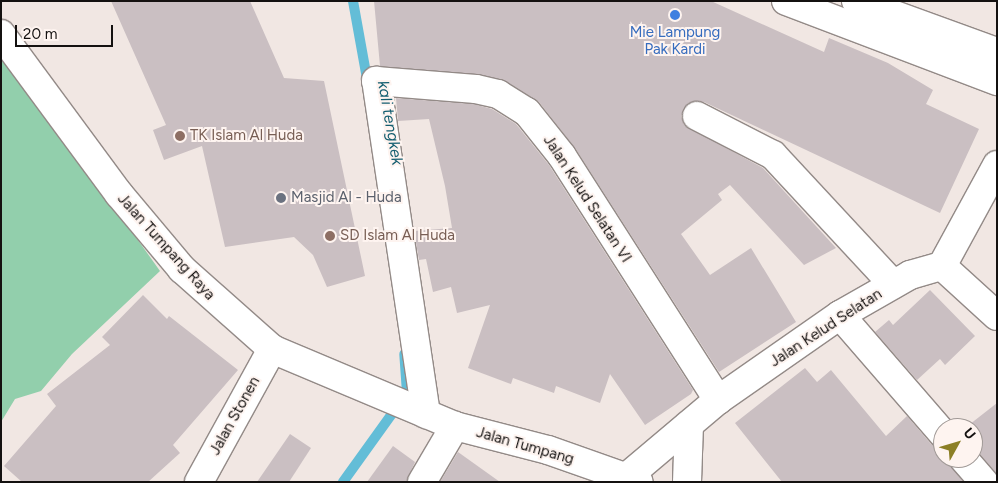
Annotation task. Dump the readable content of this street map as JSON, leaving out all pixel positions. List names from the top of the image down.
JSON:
{
  "streets": {
    "street": [
      "Jalan Kelud Selatan VI",
      "Jalan Tumpang Raya",
      "Jalan Kelud Selatan",
      "Jalan Stonen",
      "Jalan Tumpang"
    ]
  },
  "crossings": [
    ["Jalan Kelud Selatan VI", "Jalan Tumpang Raya"],
    ["Jalan Kelud Selatan VI", "Jalan Kelud Selatan"],
    ["Jalan Kelud Selatan VI", "Jalan Tumpang"],
    ["Jalan Tumpang Raya", "Jalan Stonen"],
    ["Jalan Tumpang Raya", "Jalan Tumpang"],
    ["Jalan Kelud Selatan", "Jalan Tumpang"]
  ],
  "water": ["kali tengkek"],
  "places": [
    "Mie Lampung Pak Kardi",
    "TK Islam Al Huda",
    "Masjid Al - Huda",
    "SD Islam Al Huda"
  ],
  "scale_bar": "20 m",
  "north": "top right"
}
